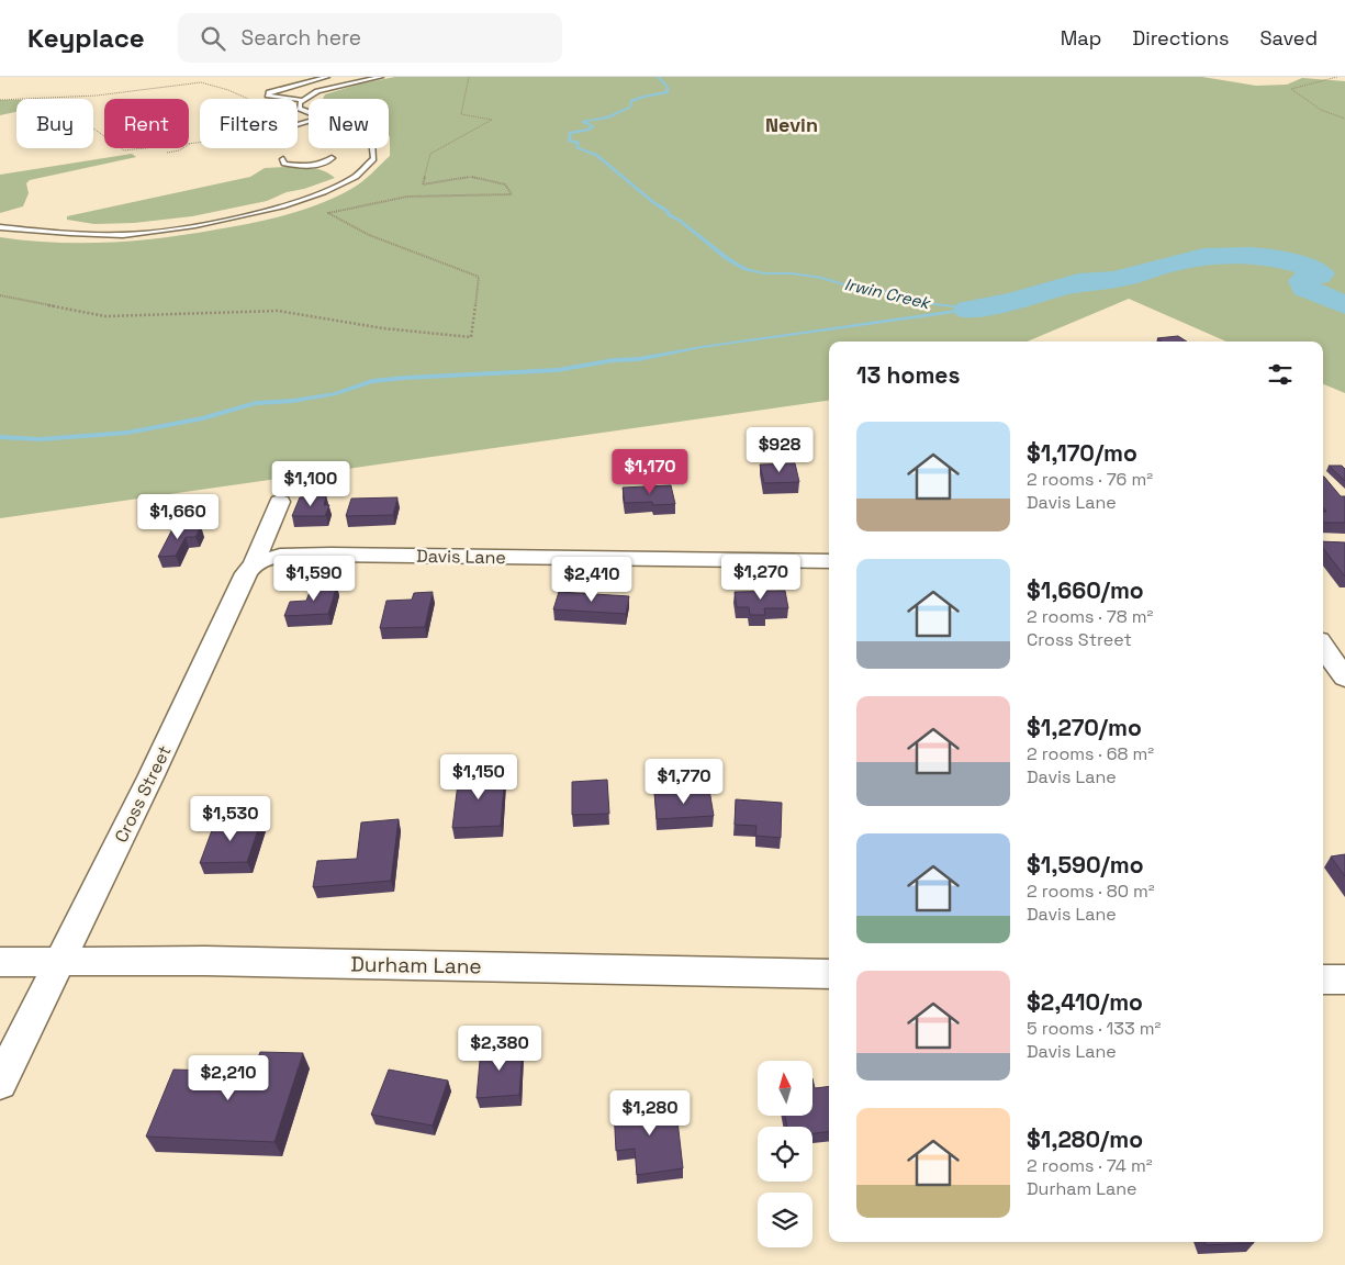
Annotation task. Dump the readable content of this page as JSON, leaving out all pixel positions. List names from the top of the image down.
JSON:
{
  "streets": {
    "street": ["Davis Lane", "Cross Street", "Durham Lane"]
  },
  "crossings": [
    ["Davis Lane", "Cross Street"],
    ["Cross Street", "Durham Lane"]
  ],
  "districts": ["Nevin"],
  "water": ["Irwin Creek"],
  "north": "top",
  "page": {
    "header": "Keyplace",
    "search": "Search here",
    "nav": ["Map", "Directions", "Saved"],
    "chip": [
      "Buy",
      "Rent",
      "Filters",
      "New"
    ],
    "heading": "13 homes",
    "list": [
      {
        "name": "$1,170/mo",
        "note": "2 rooms · 76 m² · Davis Lane"
      },
      {
        "name": "$1,660/mo",
        "note": "2 rooms · 78 m² · Cross Street"
      },
      {
        "name": "$1,270/mo",
        "note": "2 rooms · 68 m² · Davis Lane"
      },
      {
        "name": "$1,590/mo",
        "note": "2 rooms · 80 m² · Davis Lane"
      },
      {
        "name": "$2,410/mo",
        "note": "5 rooms · 133 m² · Davis Lane"
      },
      {
        "name": "$1,280/mo",
        "note": "2 rooms · 74 m² · Durham Lane"
      }
    ],
    "price": [
      "$928",
      "$1,170",
      "$1,100",
      "$1,660",
      "$1,270",
      "$1,590",
      "$2,410",
      "$1,150",
      "$1,770",
      "$1,530",
      "$2,380",
      "$2,210",
      "$1,280"
    ]
  }
}
